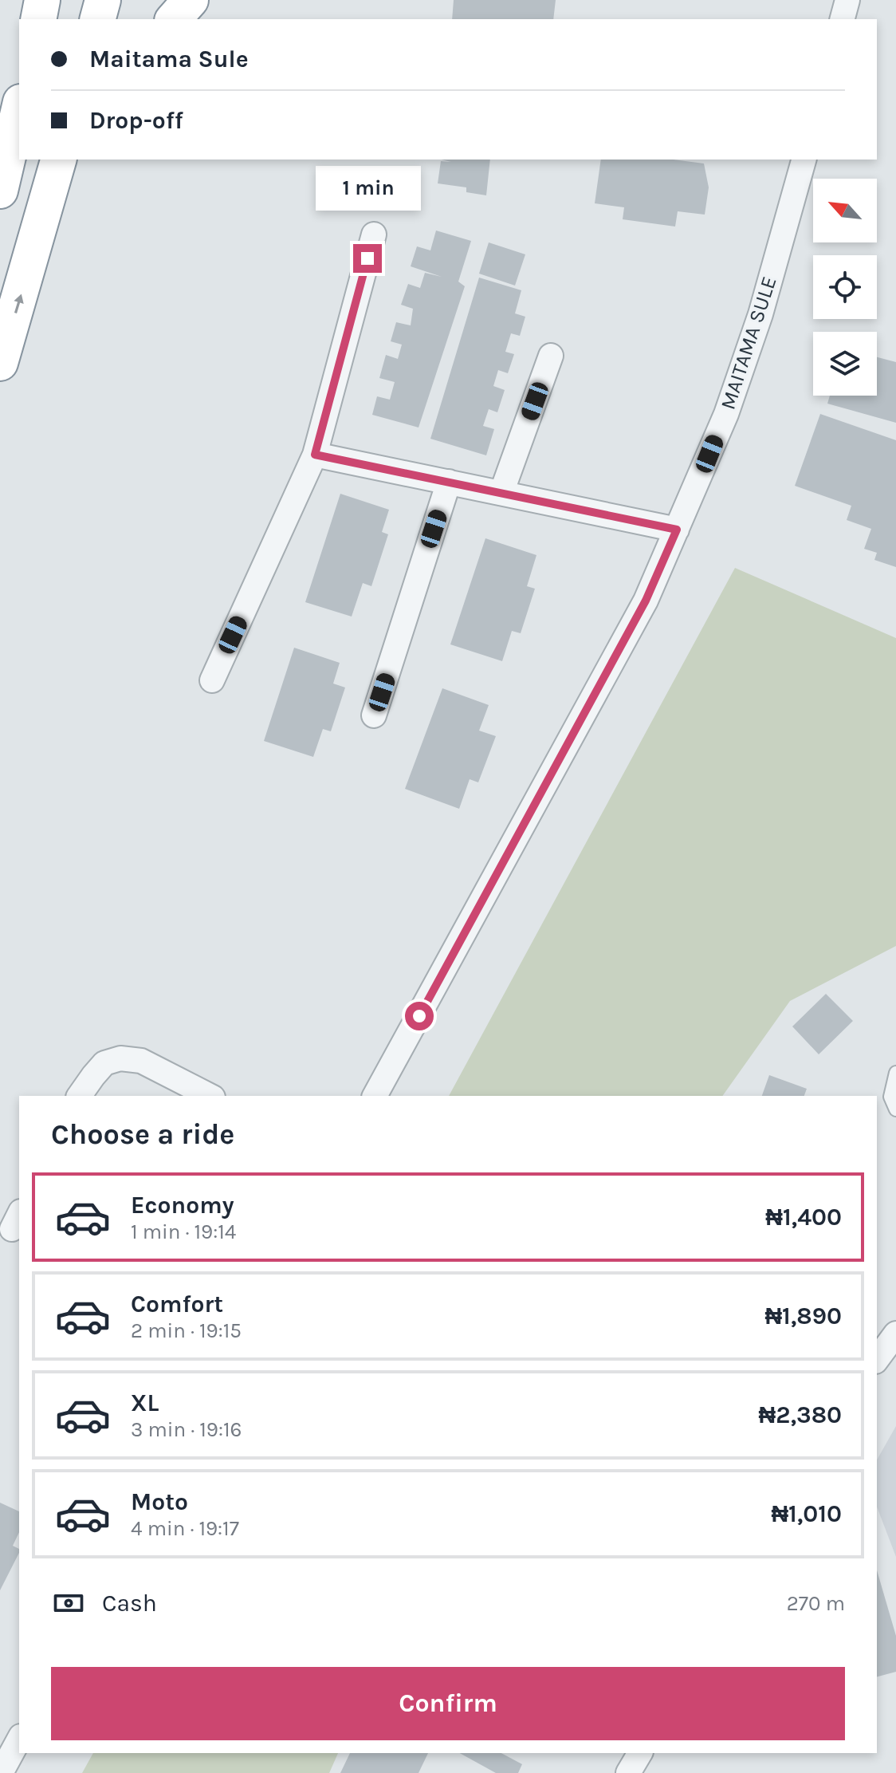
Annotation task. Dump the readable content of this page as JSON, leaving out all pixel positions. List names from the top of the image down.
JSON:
{
  "streets": {
    "street": ["MAITAMA SULE"]
  },
  "north": "top left",
  "page": {
    "banner": ["Maitama Sule", "Drop-off"],
    "bubble": "1 min",
    "heading": "Choose a ride",
    "list": [
      {
        "name": "Economy",
        "note": "1 min · 19:14",
        "value": "₦1,400"
      },
      {
        "name": "Comfort",
        "note": "2 min · 19:15",
        "value": "₦1,890"
      },
      {
        "name": "XL",
        "note": "3 min · 19:16",
        "value": "₦2,380"
      },
      {
        "name": "Moto",
        "note": "4 min · 19:17",
        "value": "₦1,010"
      }
    ],
    "pay": ["Cash", "270 m"],
    "buttons": "Confirm"
  }
}
